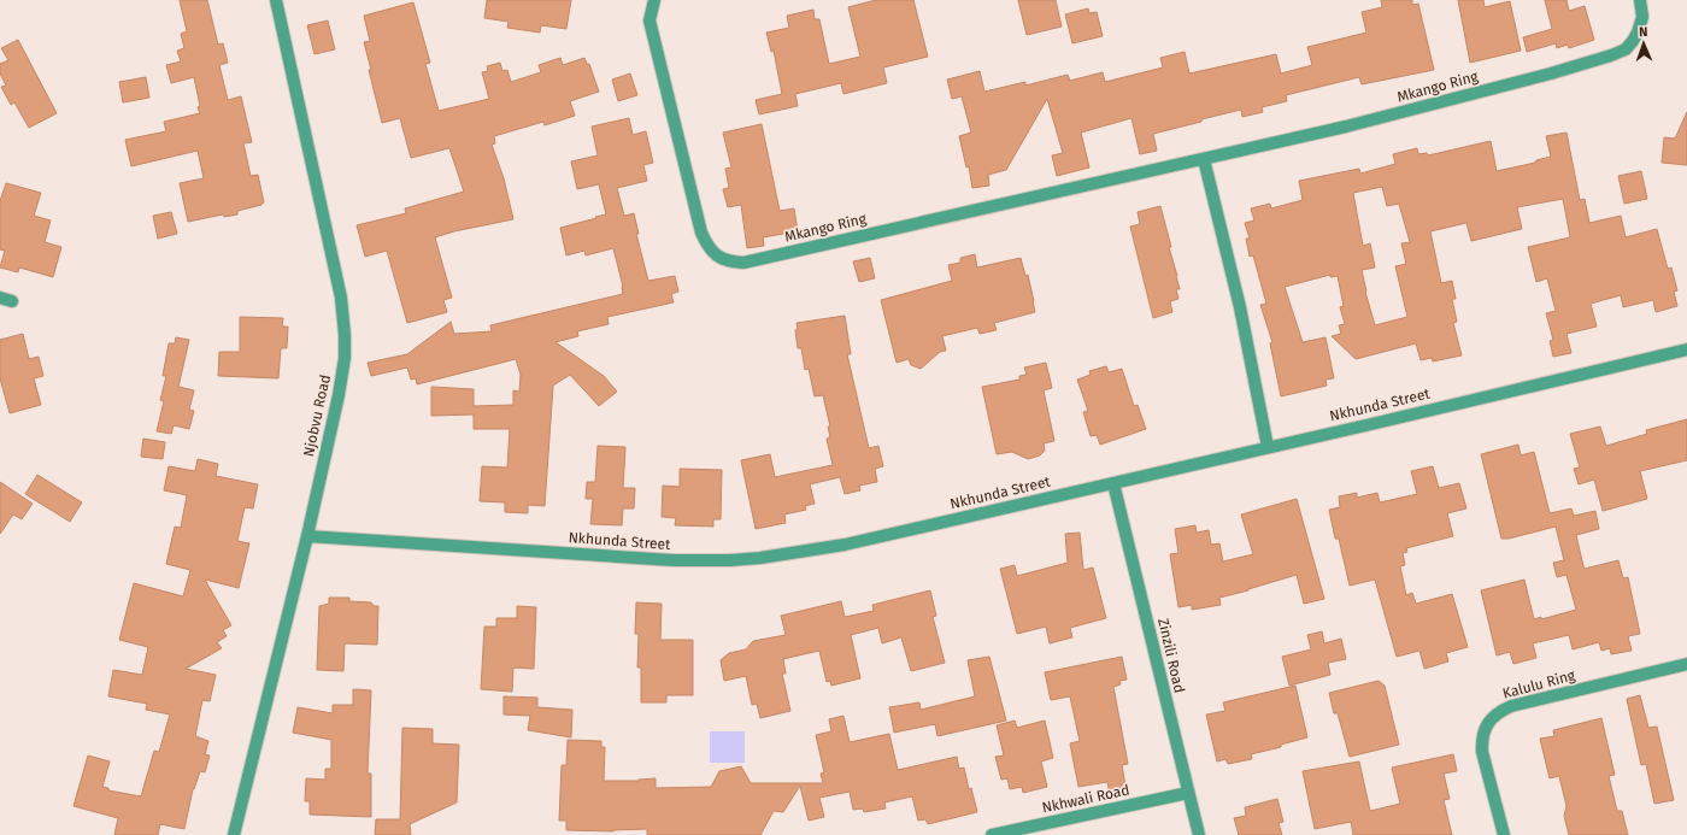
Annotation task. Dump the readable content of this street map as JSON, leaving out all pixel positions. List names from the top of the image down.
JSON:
{
  "streets": {
    "street": [
      "Mkango Ring",
      "Nkhunda Street",
      "Njobvu Road",
      "Zinzili Road",
      "Kalulu Ring",
      "Nkhwali Road"
    ]
  },
  "crossings": [
    ["Nkhunda Street", "Njobvu Road"],
    ["Nkhunda Street", "Zinzili Road"],
    ["Zinzili Road", "Nkhwali Road"]
  ],
  "north": "top"
}
